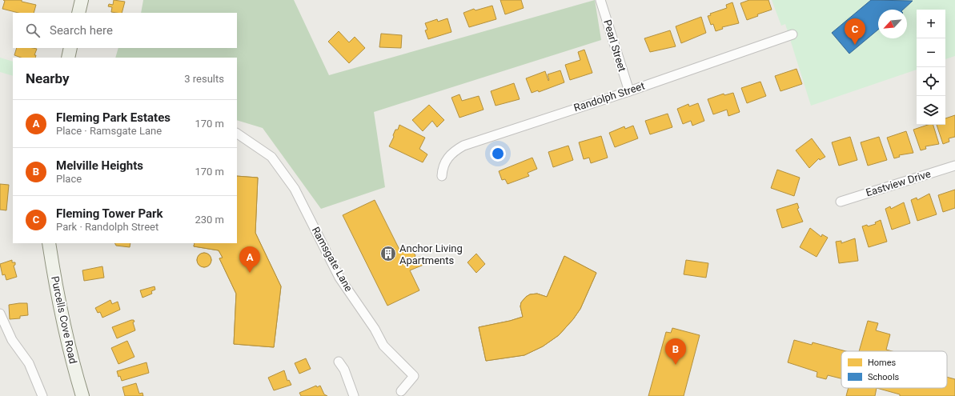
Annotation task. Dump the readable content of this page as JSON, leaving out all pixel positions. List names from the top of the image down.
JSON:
{
  "streets": {
    "main road": ["Purcells Cove Road"],
    "street": [
      "Pearl Street",
      "Randolph Street",
      "Eastview Drive",
      "Ramsgate Lane"
    ]
  },
  "crossings": [
    ["Pearl Street", "Randolph Street"]
  ],
  "places": {
    "building": ["Anchor Living Apartments"]
  },
  "legend": ["Homes", "Schools"],
  "north": "bottom left",
  "page": {
    "map_buttons": ["+", "−"],
    "search": "Search here",
    "pins": ["C", "A", "B"],
    "heading": ["Nearby", "3 results"],
    "list": [
      {
        "mark": "A",
        "name": "Fleming Park Estates",
        "note": "Place · Ramsgate Lane",
        "value": "170 m"
      },
      {
        "mark": "B",
        "name": "Melville Heights",
        "note": "Place",
        "value": "170 m"
      },
      {
        "mark": "C",
        "name": "Fleming Tower Park",
        "note": "Park · Randolph Street",
        "value": "230 m"
      }
    ]
  }
}
